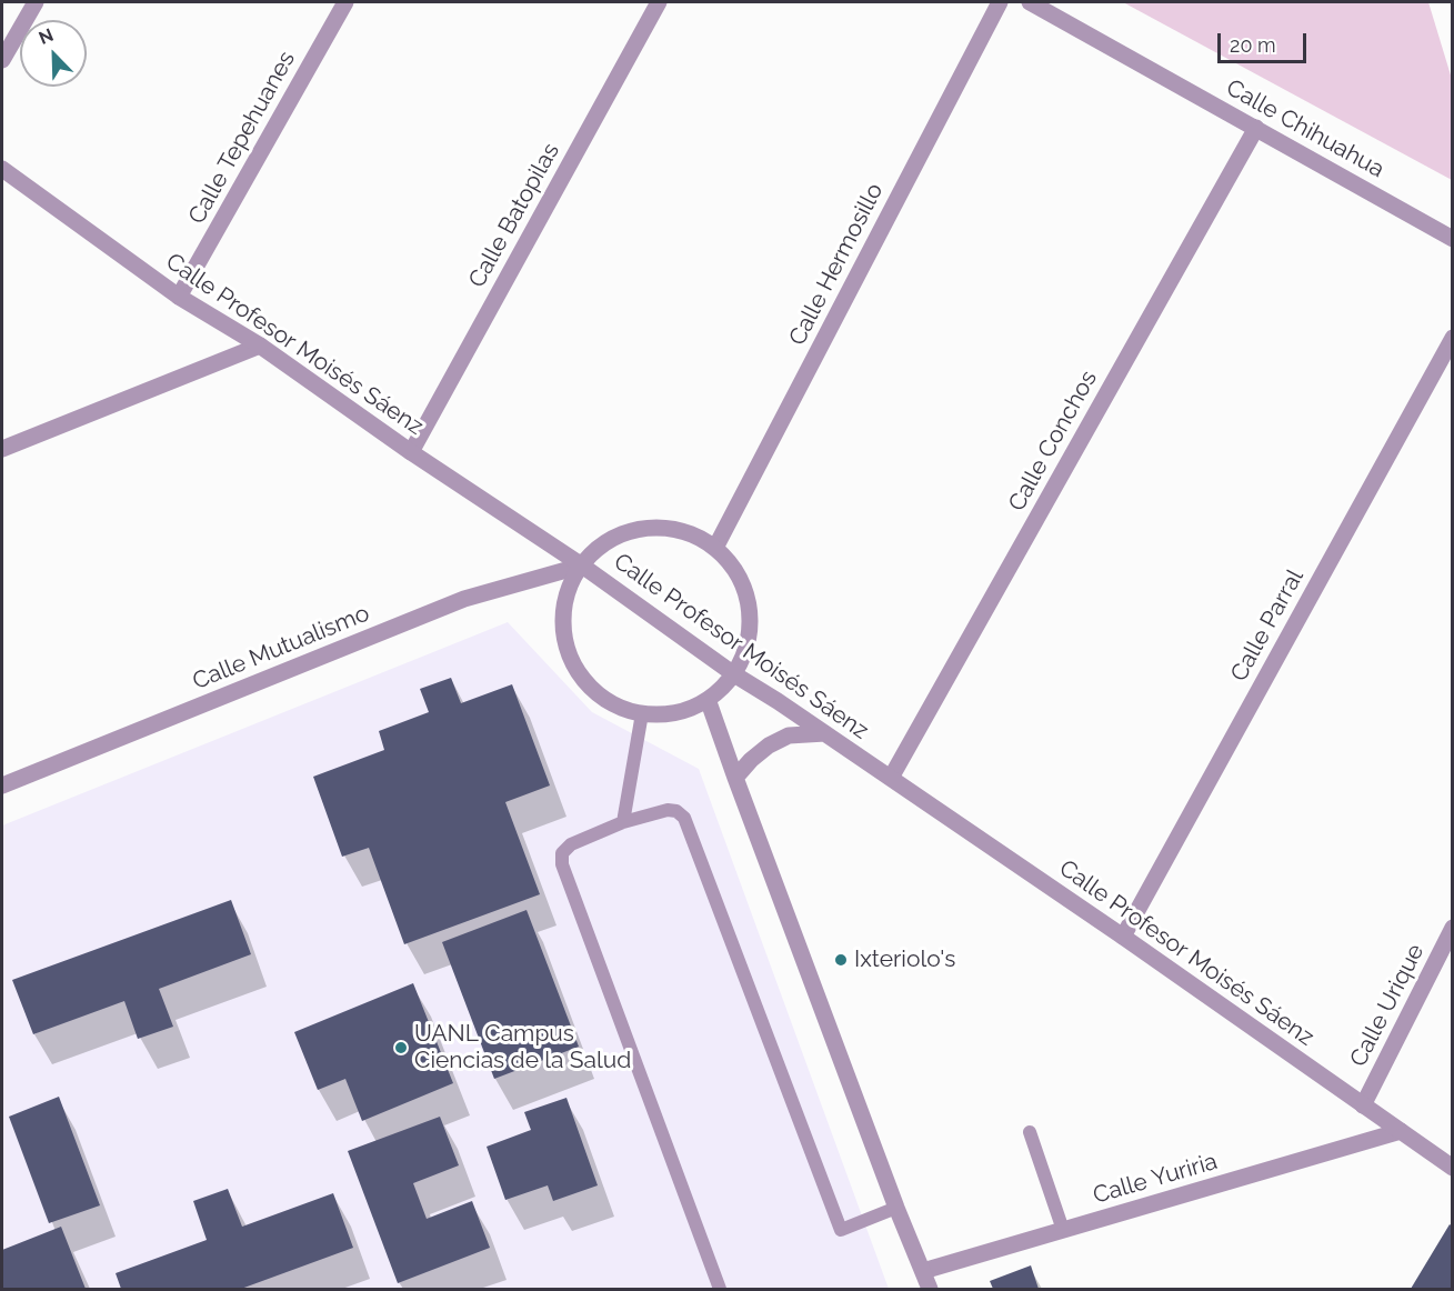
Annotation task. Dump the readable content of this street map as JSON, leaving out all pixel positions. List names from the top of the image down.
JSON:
{
  "streets": {
    "street": [
      "Calle Chihuahua",
      "Calle Tepehuanes",
      "Calle Batopilas",
      "Calle Hermosillo",
      "Calle Profesor Moisés Sáenz",
      "Calle Conchos",
      "Calle Parral",
      "Calle Mutualismo",
      "Calle Urique",
      "Calle Yuriria"
    ]
  },
  "crossings": [
    ["Calle Chihuahua", "Calle Conchos"],
    ["Calle Tepehuanes", "Calle Profesor Moisés Sáenz"],
    ["Calle Batopilas", "Calle Profesor Moisés Sáenz"],
    ["Calle Profesor Moisés Sáenz", "Calle Conchos"],
    ["Calle Profesor Moisés Sáenz", "Calle Parral"],
    ["Calle Profesor Moisés Sáenz", "Calle Mutualismo"],
    ["Calle Profesor Moisés Sáenz", "Calle Urique"],
    ["Calle Profesor Moisés Sáenz", "Calle Yuriria"]
  ],
  "places": ["Ixteriolo's", "UANL Campus Ciencias de la Salud"],
  "scale_bar": "20 m",
  "north": "top left"
}
